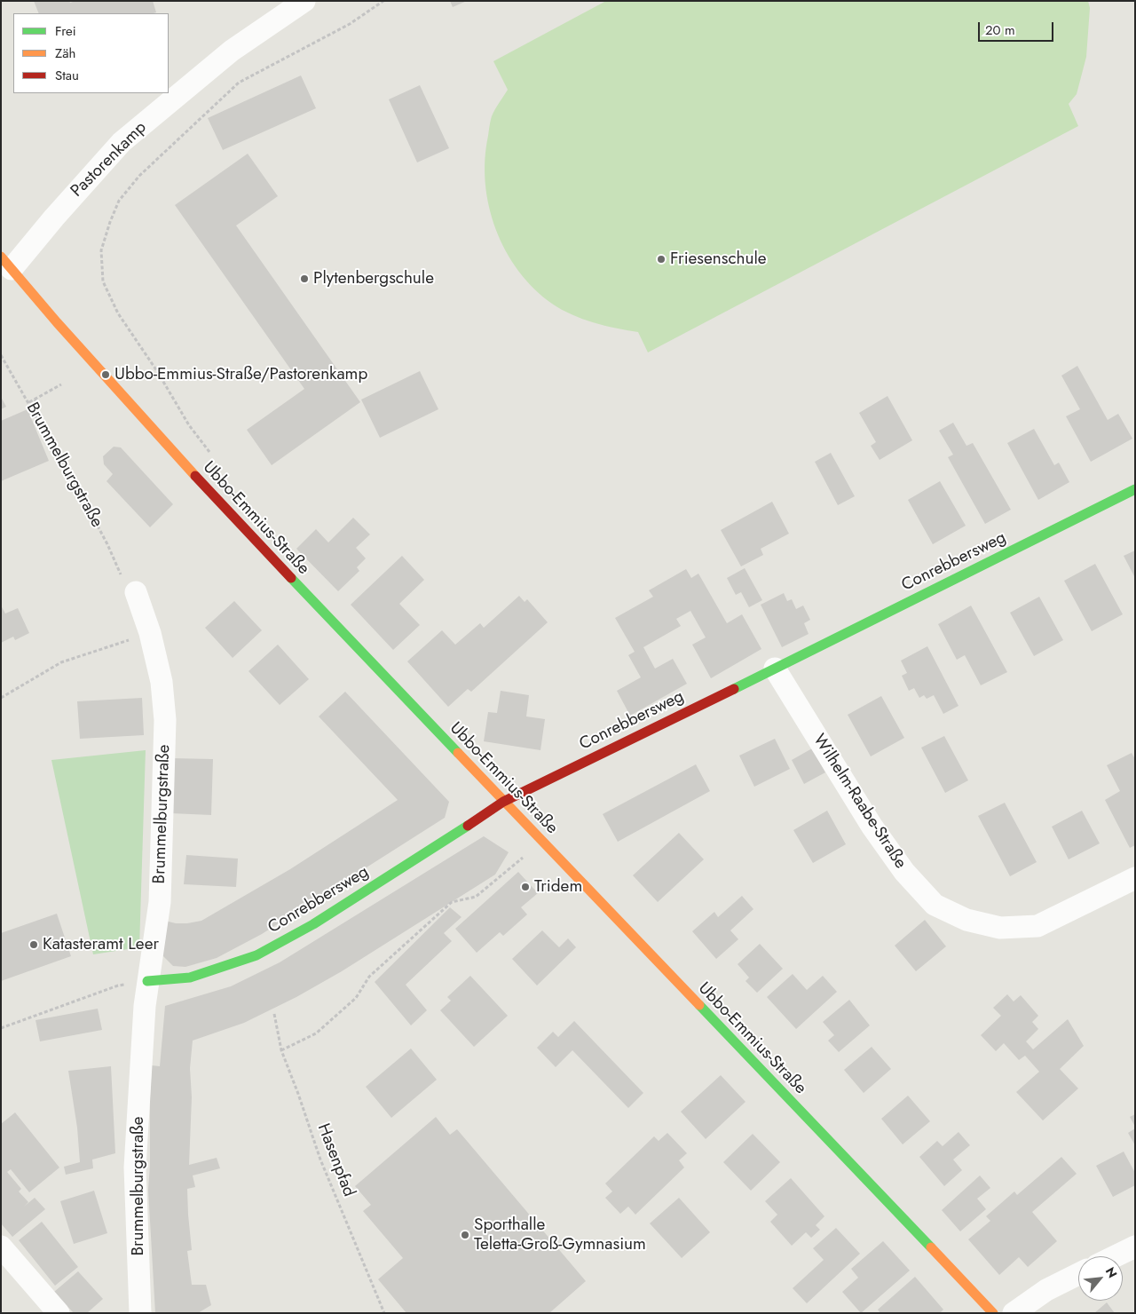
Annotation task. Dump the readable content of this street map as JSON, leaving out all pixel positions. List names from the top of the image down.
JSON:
{
  "streets": {
    "main road": ["Ubbo-Emmius-Straße", "Conrebbersweg"],
    "street": ["Pastorenkamp", "Brummelburgstraße", "Wilhelm-Raabe-Straße"],
    "path": ["Hasenpfad"]
  },
  "crossings": [
    ["Pastorenkamp", "Ubbo-Emmius-Straße"],
    ["Brummelburgstraße", "Conrebbersweg"],
    ["Ubbo-Emmius-Straße", "Conrebbersweg"],
    ["Conrebbersweg", "Wilhelm-Raabe-Straße"]
  ],
  "places": [
    "Friesenschule",
    "Plytenbergschule",
    "Ubbo-Emmius-Straße/Pastorenkamp",
    "Tridem",
    "Katasteramt Leer",
    "Sporthalle Teletta-Groß-Gymnasium"
  ],
  "legend": ["Frei", "Zäh", "Stau"],
  "scale_bar": "20 m",
  "north": "top right"
}
